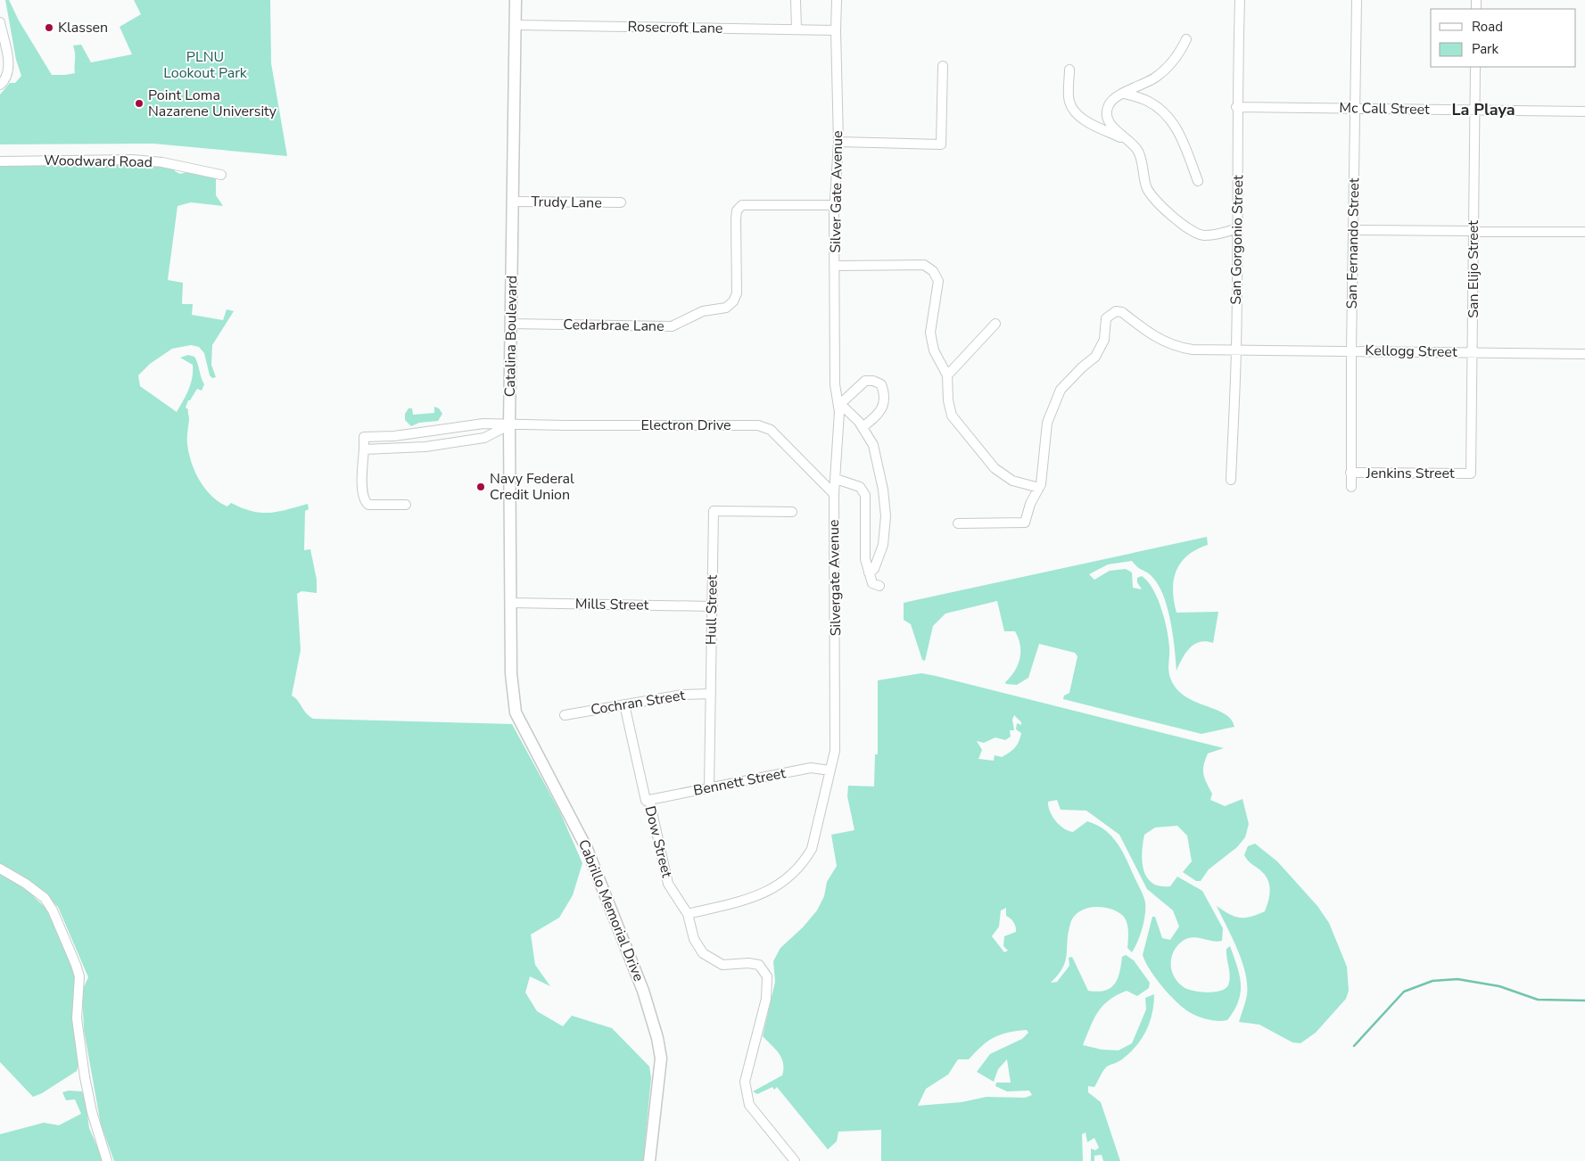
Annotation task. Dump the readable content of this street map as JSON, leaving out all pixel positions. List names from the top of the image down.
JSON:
{
  "streets": {
    "main road": ["Catalina Boulevard", "Cabrillo Memorial Drive"],
    "street": [
      "Rosecroft Lane",
      "Mc Call Street",
      "Woodward Road",
      "Silver Gate Avenue",
      "Trudy Lane",
      "San Gorgonio Street",
      "San Fernando Street",
      "San Elijo Street",
      "Cedarbrae Lane",
      "Kellogg Street",
      "Electron Drive",
      "Jenkins Street",
      "Silvergate Avenue",
      "Mills Street",
      "Hull Street",
      "Cochran Street",
      "Bennett Street",
      "Dow Street"
    ]
  },
  "crossings": [
    ["Rosecroft Lane", "Silver Gate Avenue"],
    ["Rosecroft Lane", "Catalina Boulevard"],
    ["Mc Call Street", "San Gorgonio Street"],
    ["Mc Call Street", "San Fernando Street"],
    ["Mc Call Street", "San Elijo Street"],
    ["Silver Gate Avenue", "Cedarbrae Lane"],
    ["Silver Gate Avenue", "Silvergate Avenue"],
    ["Trudy Lane", "Catalina Boulevard"],
    ["San Gorgonio Street", "Kellogg Street"],
    ["San Fernando Street", "Kellogg Street"],
    ["San Fernando Street", "Jenkins Street"],
    ["San Elijo Street", "Kellogg Street"],
    ["San Elijo Street", "Jenkins Street"],
    ["Cedarbrae Lane", "Catalina Boulevard"],
    ["Catalina Boulevard", "Electron Drive"],
    ["Catalina Boulevard", "Mills Street"],
    ["Catalina Boulevard", "Cabrillo Memorial Drive"],
    ["Electron Drive", "Silvergate Avenue"],
    ["Silvergate Avenue", "Bennett Street"],
    ["Mills Street", "Hull Street"],
    ["Hull Street", "Cochran Street"],
    ["Hull Street", "Bennett Street"],
    ["Cochran Street", "Dow Street"],
    ["Bennett Street", "Dow Street"]
  ],
  "districts": ["La Playa"],
  "parks": ["PLNU Lookout Park"],
  "places": ["Klassen", "Point Loma Nazarene University", "Navy Federal Credit Union"],
  "legend": ["Road", "Park"]
}
